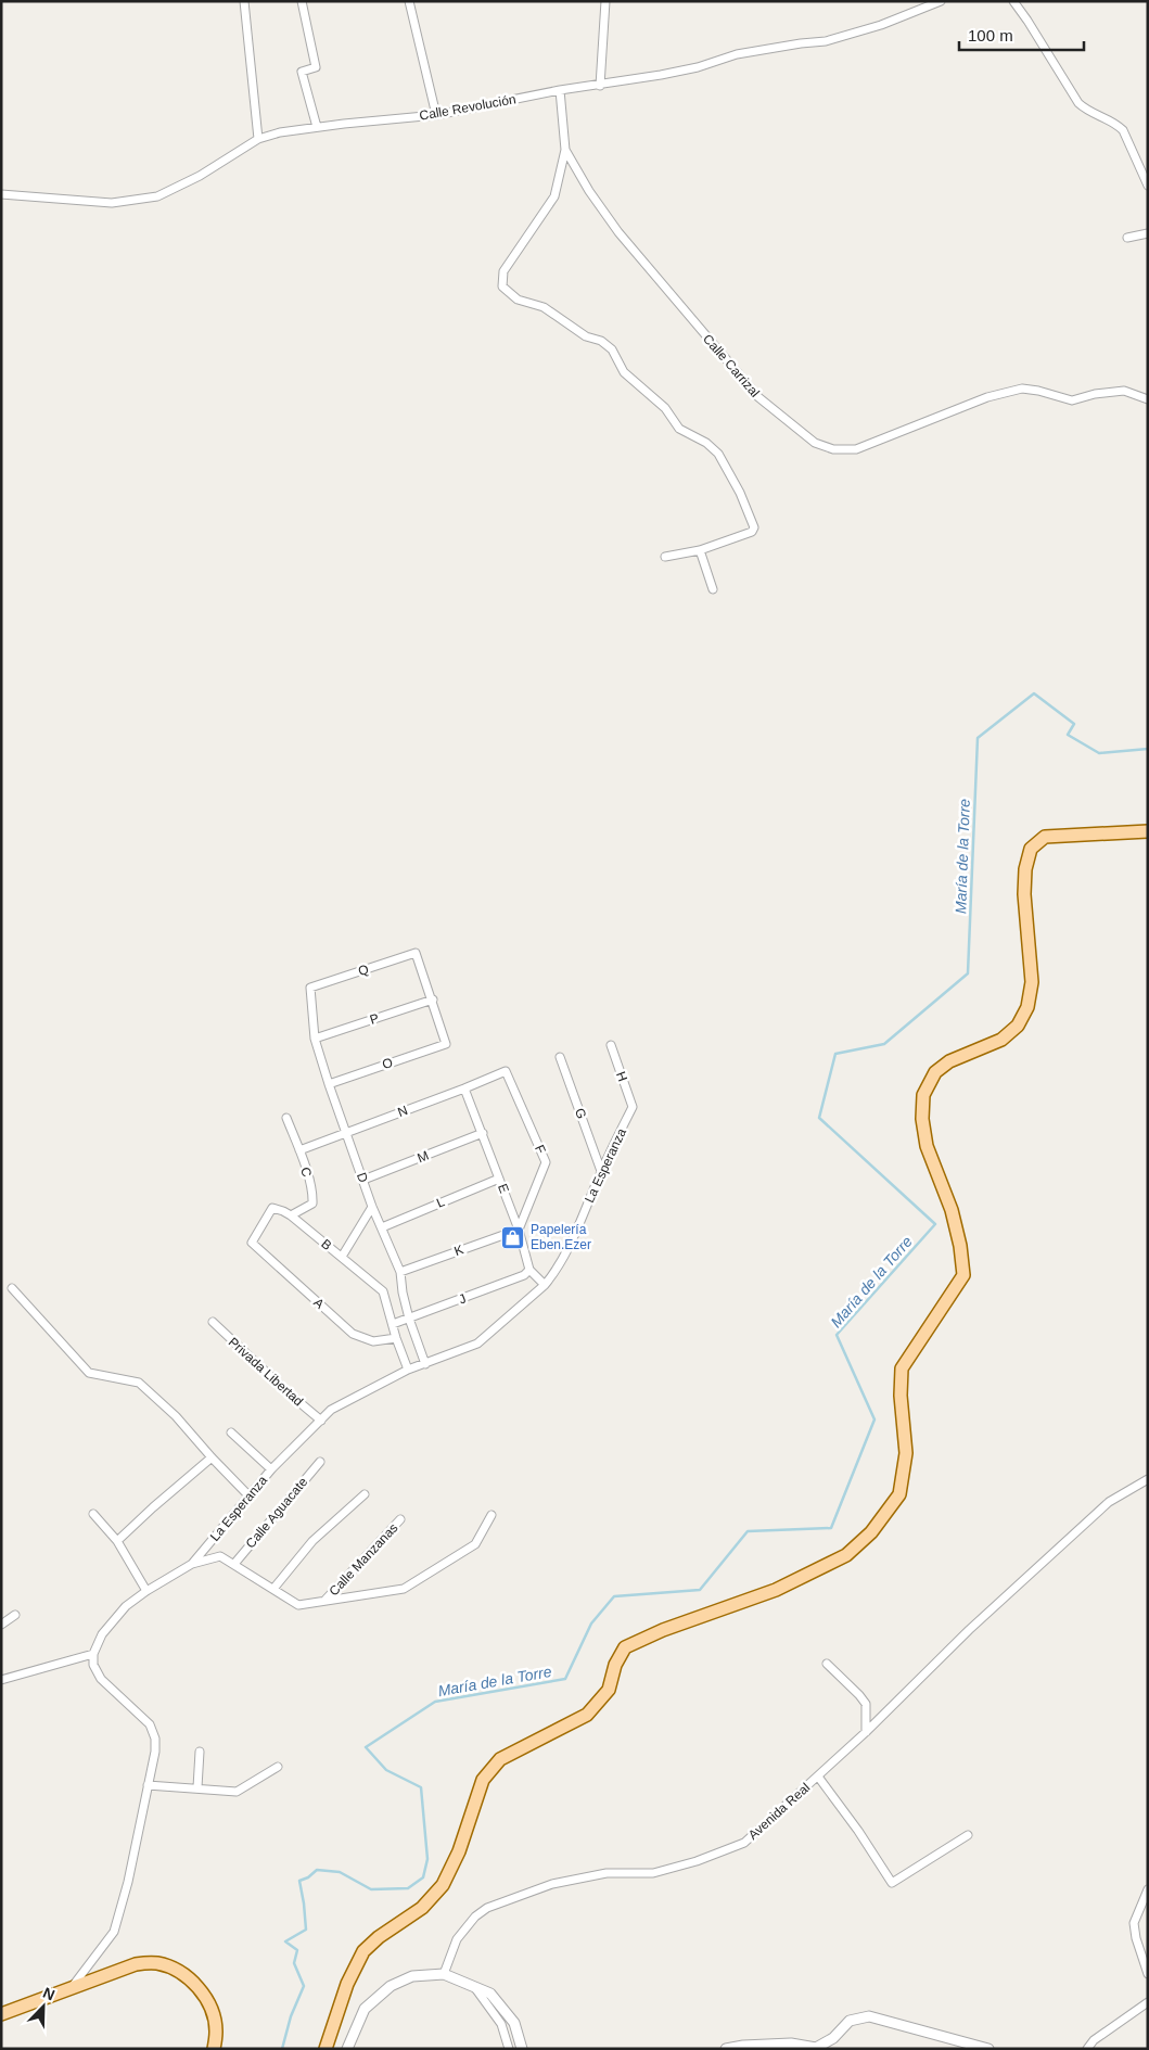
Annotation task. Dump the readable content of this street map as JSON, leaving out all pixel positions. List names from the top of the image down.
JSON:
{
  "streets": {
    "street": [
      "Calle Revolución",
      "Calle Carrizal",
      "Q",
      "P",
      "O",
      "H",
      "N",
      "G",
      "F",
      "M",
      "La Esperanza",
      "C",
      "D",
      "E",
      "L",
      "B",
      "K",
      "J",
      "A",
      "Privada Libertad",
      "Calle Aguacate",
      "Calle Manzanas",
      "Avenida Real"
    ]
  },
  "crossings": [
    ["Calle Revolución", "Calle Carrizal"],
    ["Q", "P"],
    ["Q", "O"],
    ["Q", "D"],
    ["P", "O"],
    ["P", "D"],
    ["O", "D"],
    ["H", "La Esperanza"],
    ["N", "F"],
    ["N", "C"],
    ["N", "D"],
    ["N", "E"],
    ["G", "La Esperanza"],
    ["F", "E"],
    ["F", "K"],
    ["M", "D"],
    ["M", "E"],
    ["La Esperanza", "D"],
    ["La Esperanza", "Privada Libertad"],
    ["C", "B"],
    ["C", "A"],
    ["D", "L"],
    ["D", "K"],
    ["D", "J"],
    ["E", "L"],
    ["E", "K"],
    ["E", "J"],
    ["B", "J"],
    ["B", "A"]
  ],
  "water": ["María de la Torre"],
  "places": {
    "shop": ["Papelería Eben.Ezer"]
  },
  "scale_bar": "100 m",
  "north": "top right"
}
